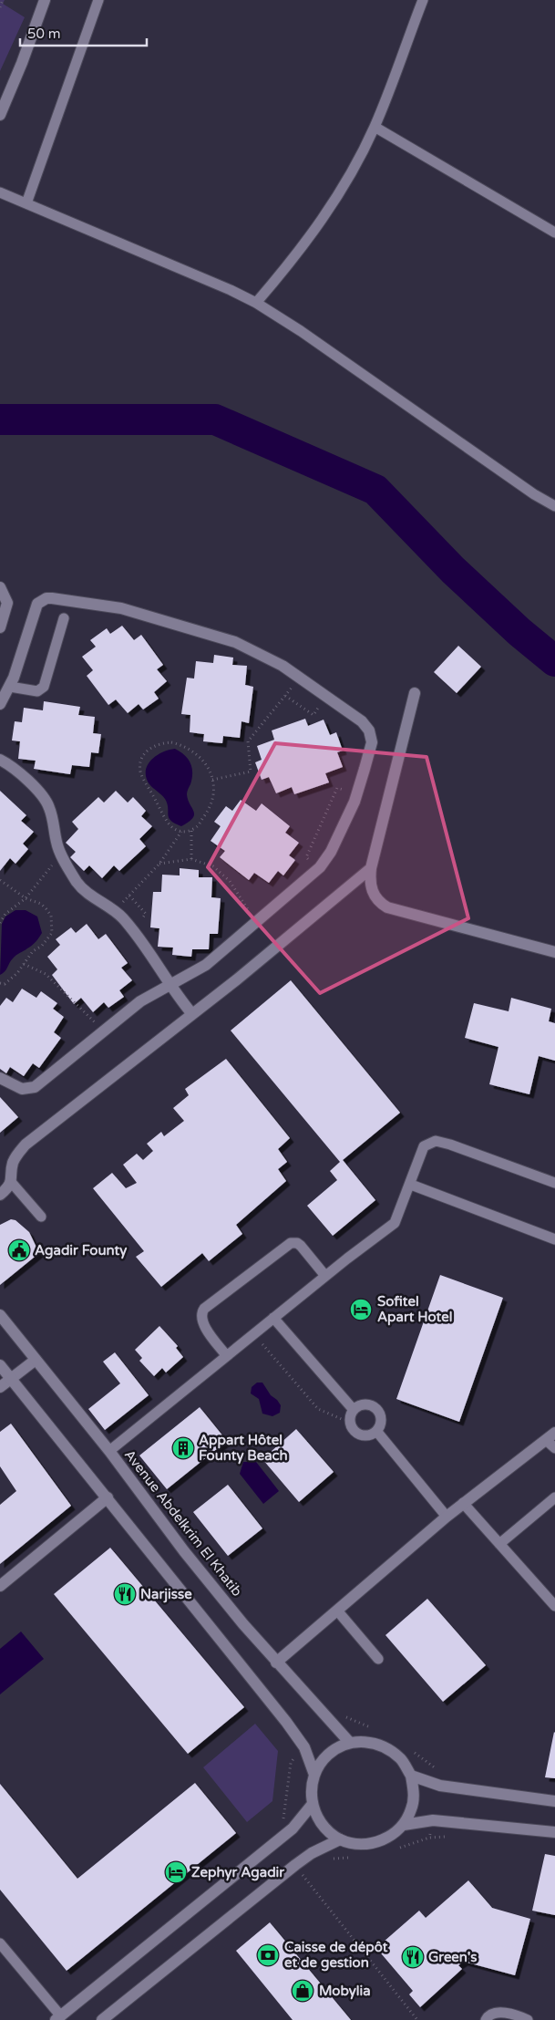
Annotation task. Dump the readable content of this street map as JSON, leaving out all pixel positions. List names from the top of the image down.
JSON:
{
  "streets": {
    "street": ["Avenue Abdelkrim El Khatib"]
  },
  "places": {
    "public building": ["Agadir Founty"],
    "hotel": ["Sofitel Apart Hotel", "Zephyr Agadir"],
    "building": ["Appart Hôtel Founty Beach"],
    "restaurant": ["Narjisse", "Green's"],
    "bank": ["Caisse de dépôt et de gestion"],
    "shop": ["Mobylia"]
  },
  "scale_bar": "50 m"
}
